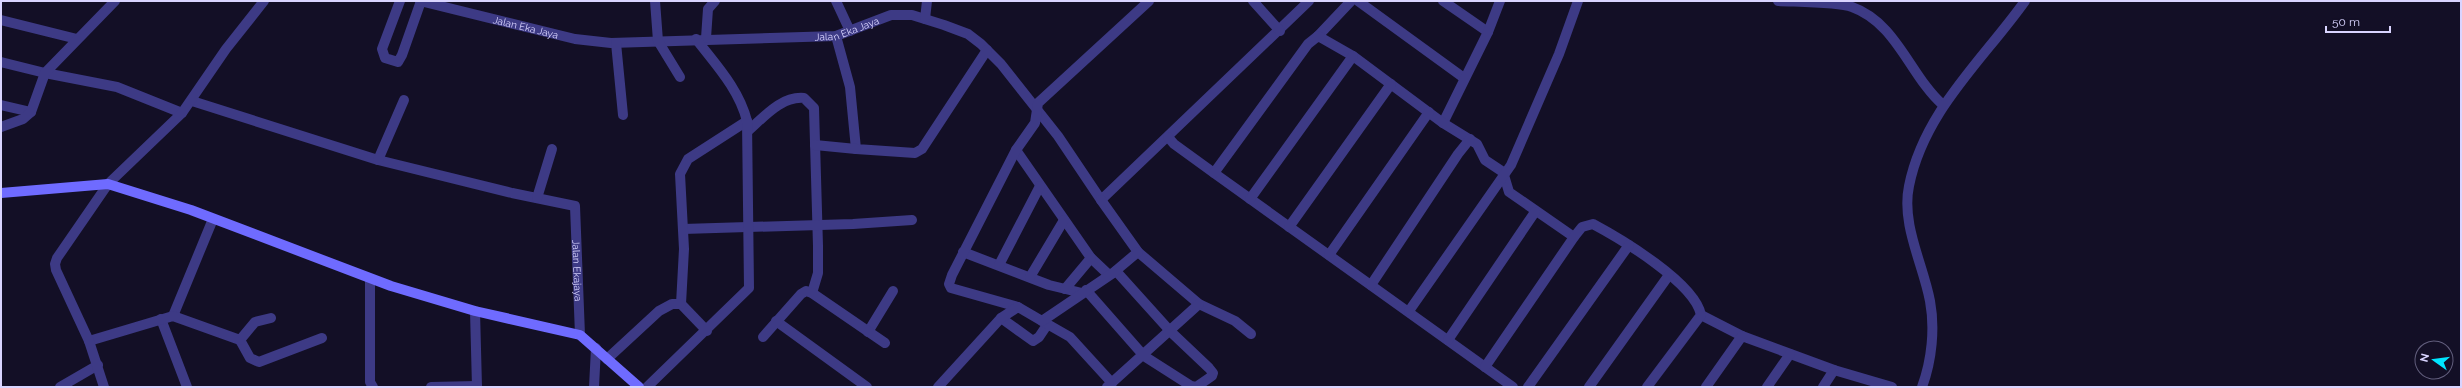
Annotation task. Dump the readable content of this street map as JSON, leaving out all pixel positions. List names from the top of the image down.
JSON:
{
  "streets": {
    "street": ["Jalan Eka Jaya", "Jalan Ekajaya"]
  },
  "scale_bar": "50 m",
  "north": "left"
}
